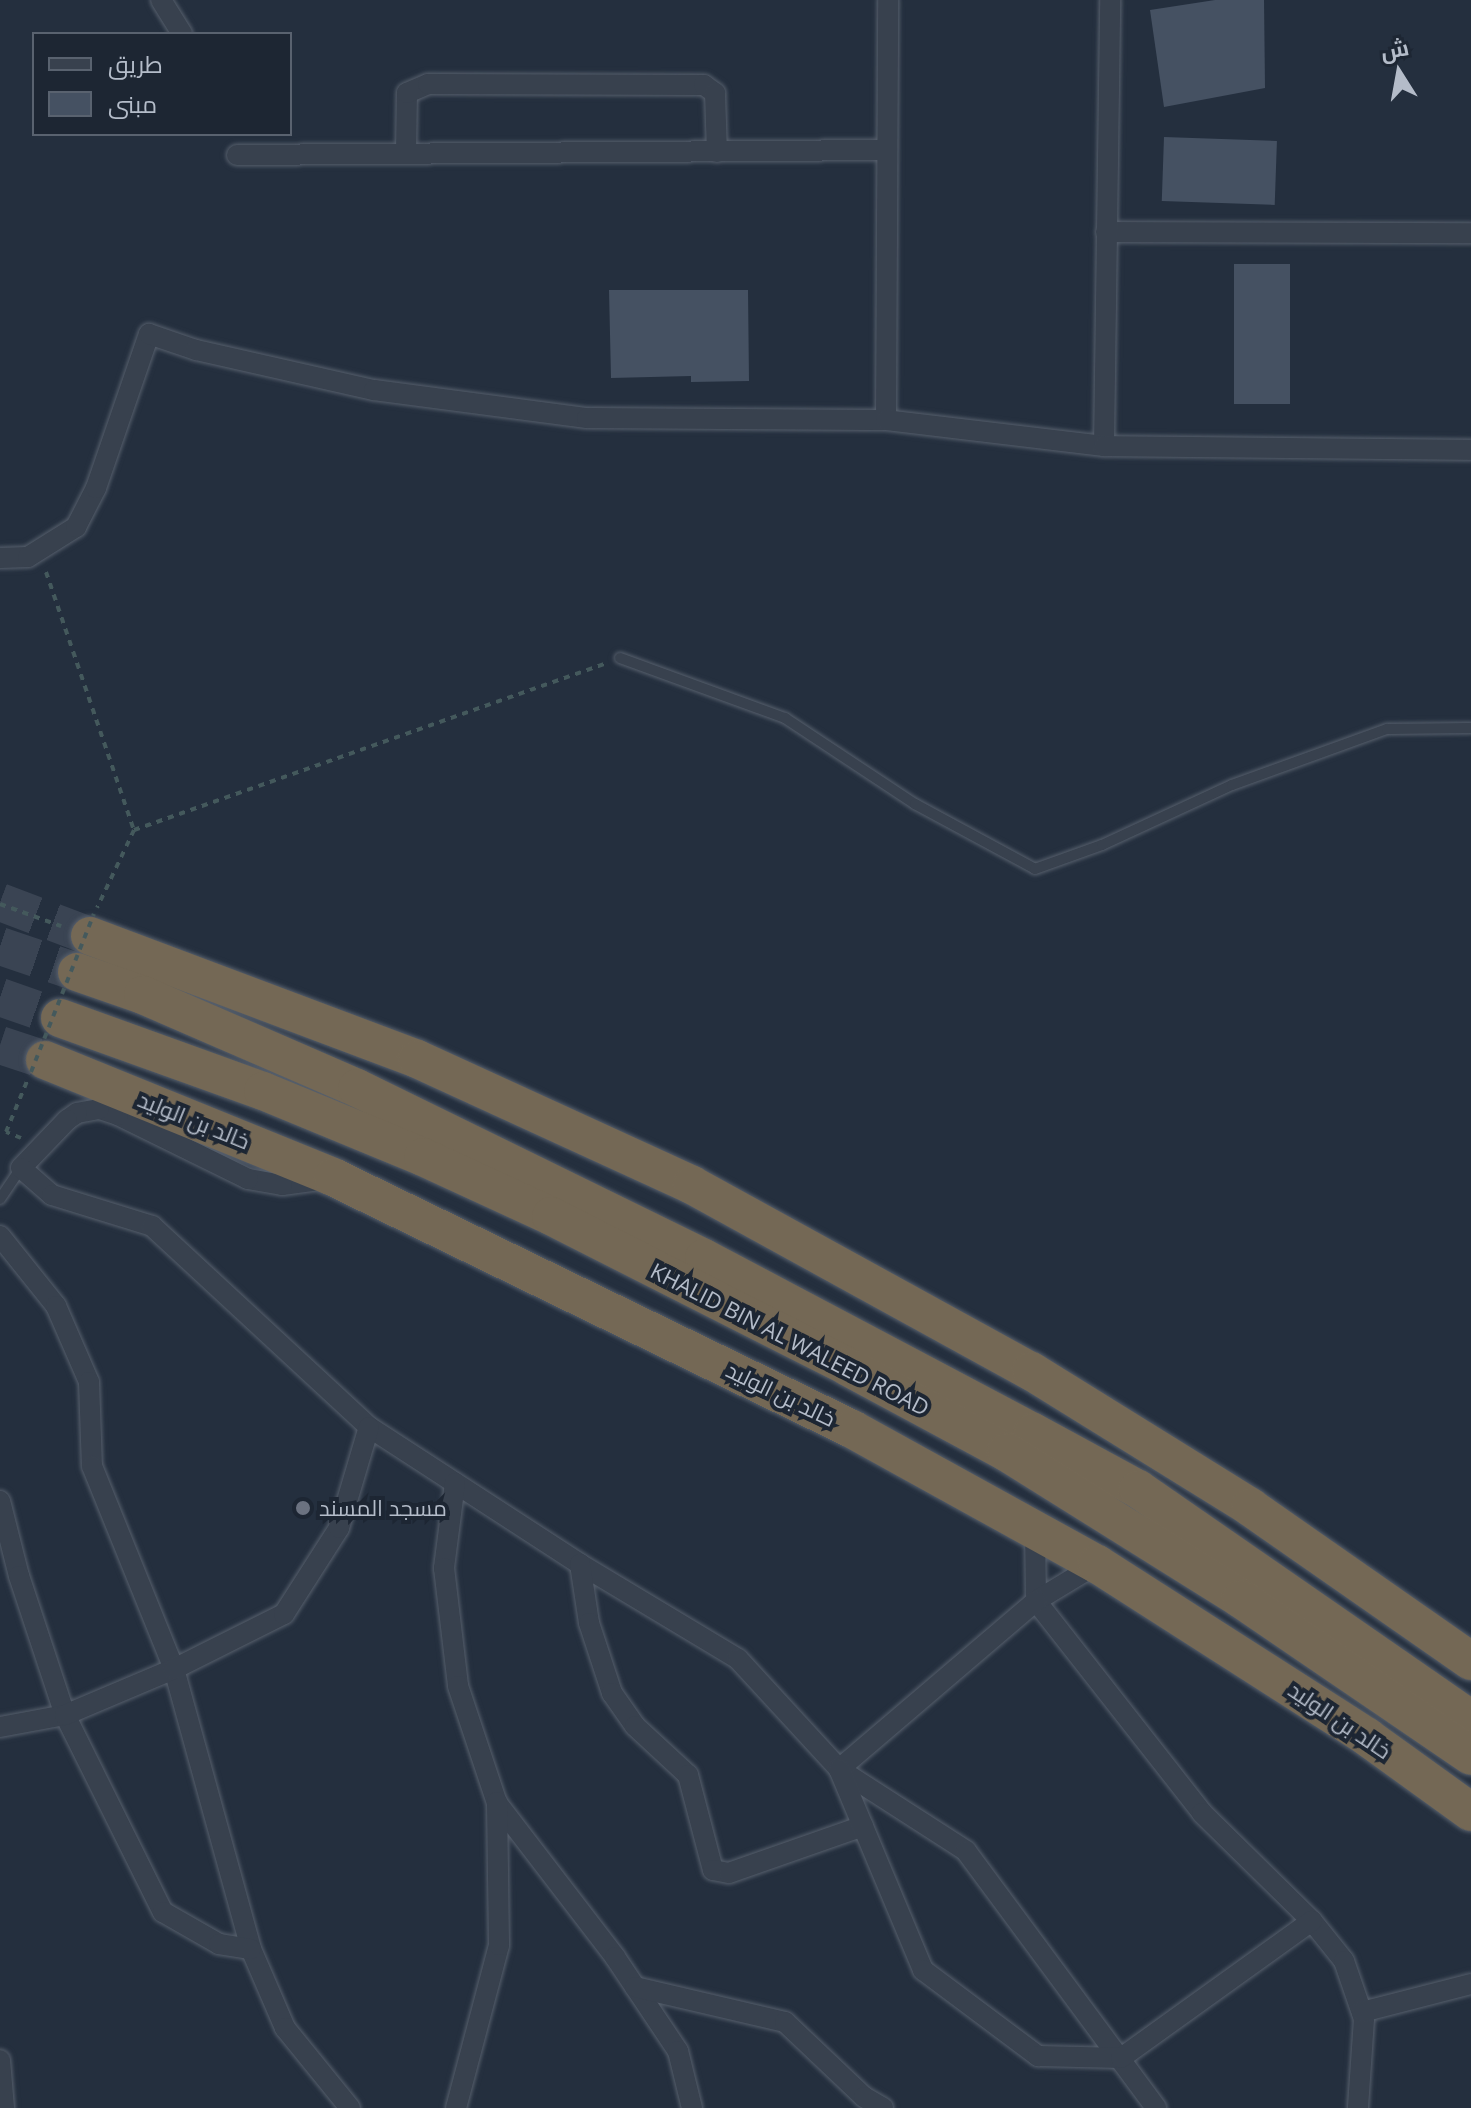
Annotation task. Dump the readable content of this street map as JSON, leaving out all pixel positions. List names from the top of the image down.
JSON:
{
  "streets": {
    "highway": ["خالد بن الوليد", "KHALID BIN AL WALEED ROAD"]
  },
  "places": ["مسجد المسند"],
  "legend": ["طريق", "مبنى"],
  "north": "top"
}
